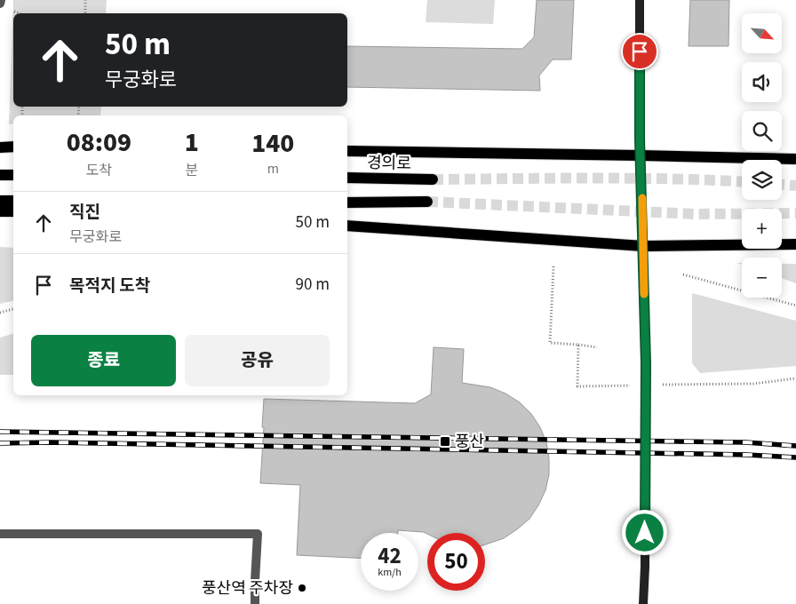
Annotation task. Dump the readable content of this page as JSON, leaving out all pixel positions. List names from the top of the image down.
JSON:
{
  "streets": {
    "main road": ["경의로"]
  },
  "places": {
    "transit": ["풍산"],
    "other": ["풍산역 주차장"]
  },
  "north": "bottom right",
  "page": {
    "map_buttons": ["+", "−"],
    "turn": ["50 m", "무궁화로"],
    "eta": [
      "08:09",
      "도착",
      "1",
      "분",
      "140",
      "m"
    ],
    "list": [
      {
        "name": "직진",
        "note": "무궁화로",
        "value": "50 m"
      },
      {
        "name": "목적지 도착",
        "value": "90 m"
      }
    ],
    "buttons": ["종료", "공유"],
    "speed": "42 km/h",
    "limit": "50"
  }
}
